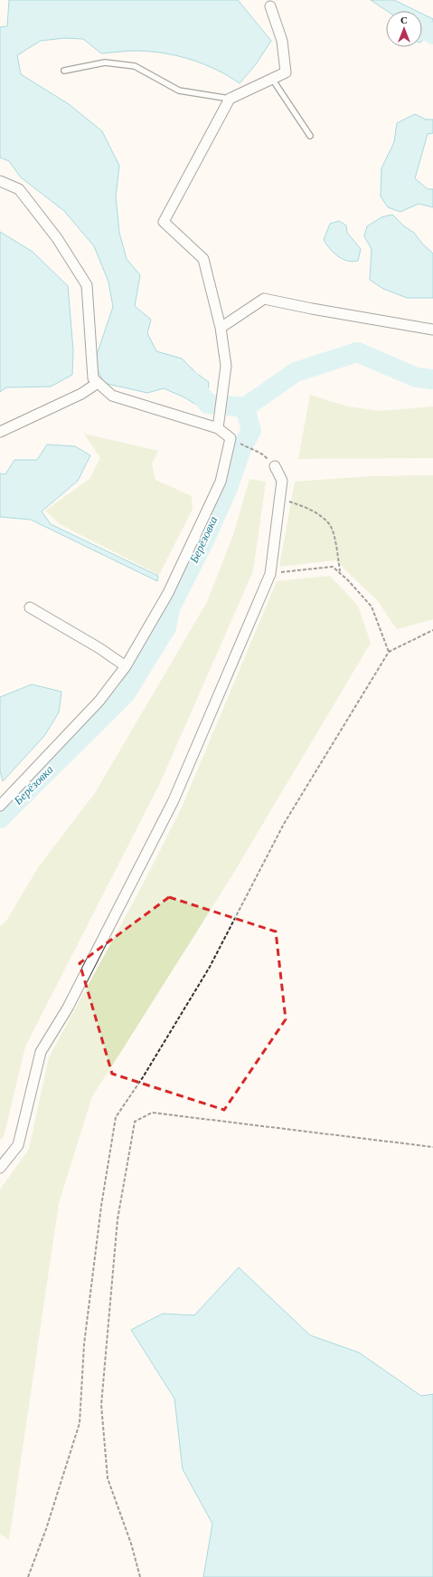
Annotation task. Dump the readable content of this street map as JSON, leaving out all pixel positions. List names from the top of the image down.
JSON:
{
  "water": ["Берёзовка"],
  "north": "top"
}
